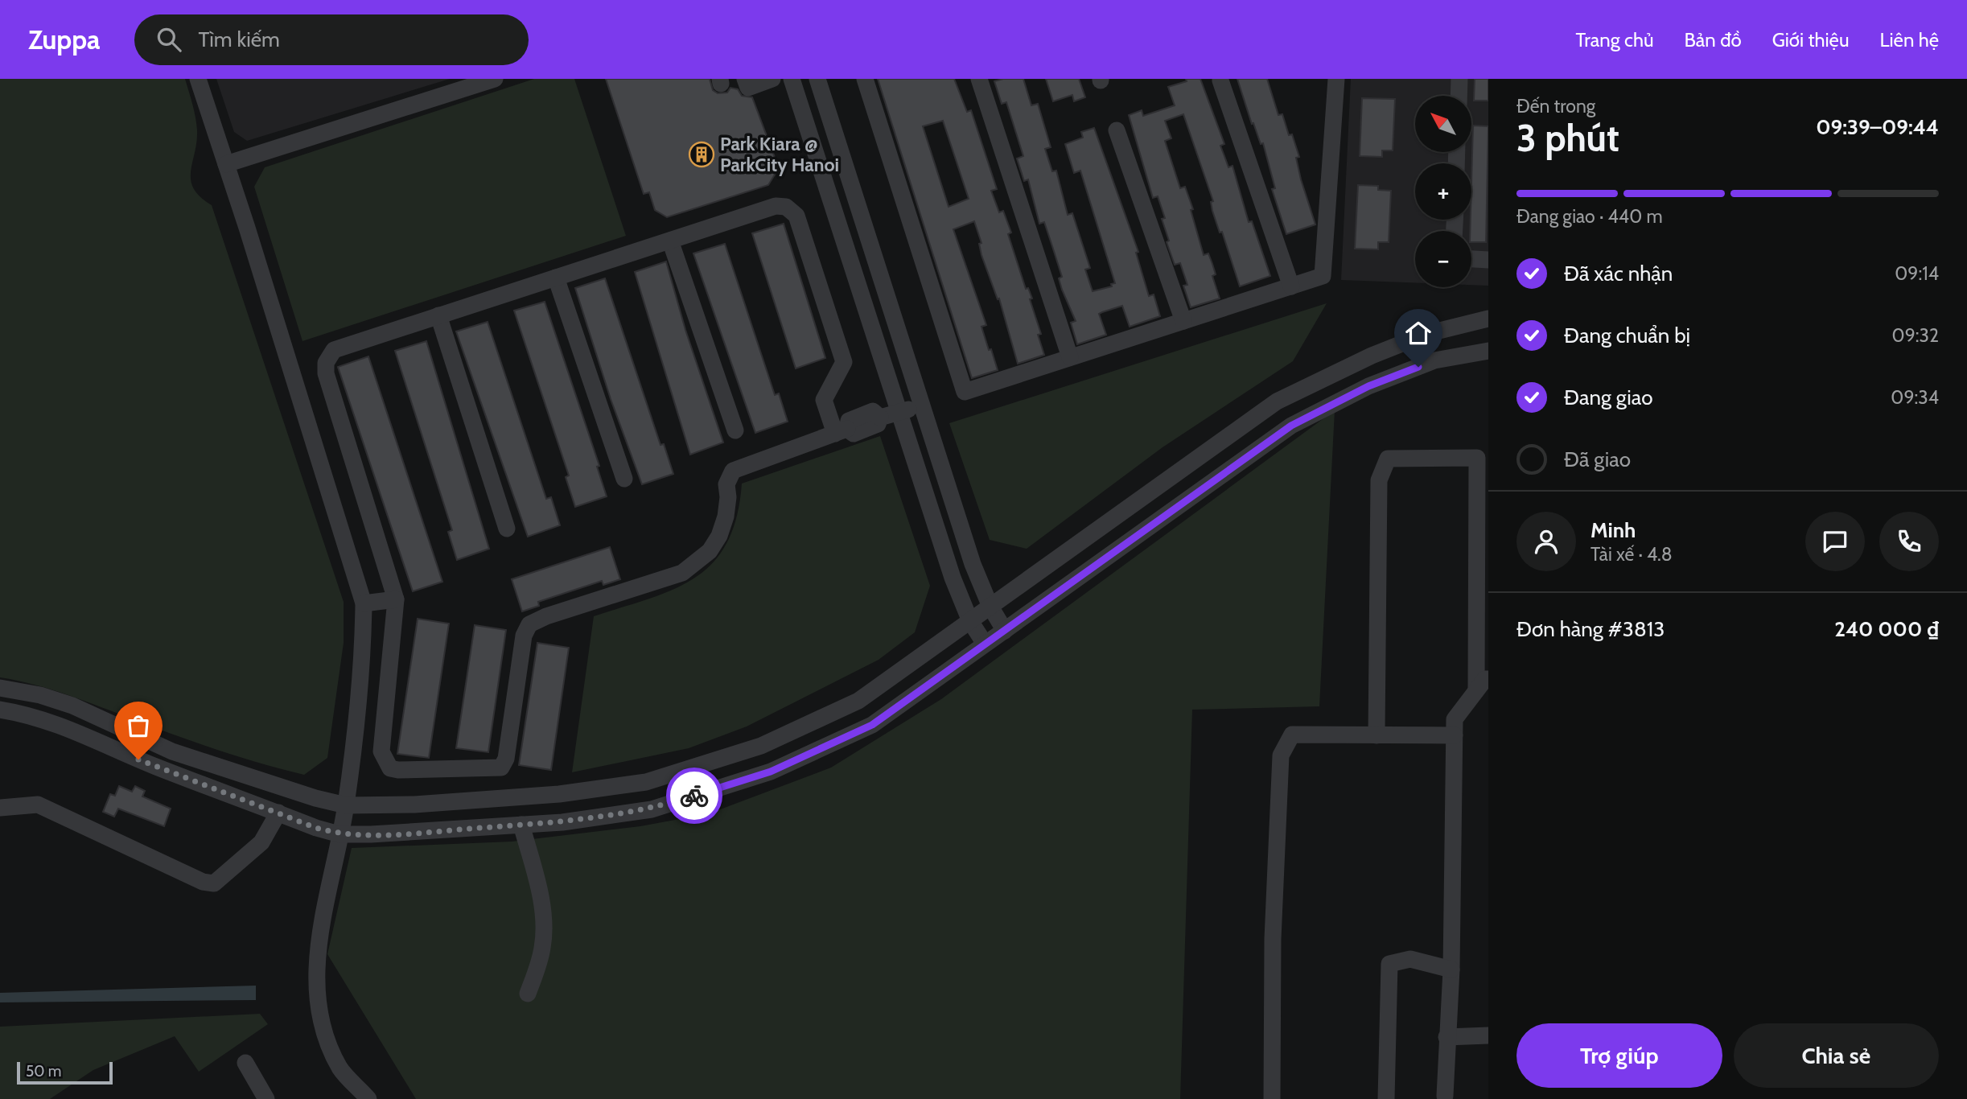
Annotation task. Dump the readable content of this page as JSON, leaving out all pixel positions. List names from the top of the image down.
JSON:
{
  "places": {
    "building": ["Park Kiara @ ParkCity Hanoi"]
  },
  "scale_bar": "50 m",
  "north": "top left",
  "page": {
    "header": "Zuppa",
    "search": "Tìm kiếm",
    "nav": [
      "Trang chủ",
      "Bản đồ",
      "Giới thiệu",
      "Liên hệ"
    ],
    "heading": ["3 phút", "Đến trong", "09:39–09:44"],
    "panel": [
      "Minh",
      "Tài xế · 4.8",
      "Đơn hàng #3813",
      "240 000 ₫"
    ],
    "map_buttons": ["+", "−"],
    "bar": "Đang giao · 440 m",
    "list": [
      ["Đã xác nhận", "09:14"],
      ["Đang chuẩn bị", "09:32"],
      ["Đang giao", "09:34"],
      "Đã giao"
    ],
    "buttons": ["Trợ giúp", "Chia sẻ"],
    "scale": "50 m"
  }
}
